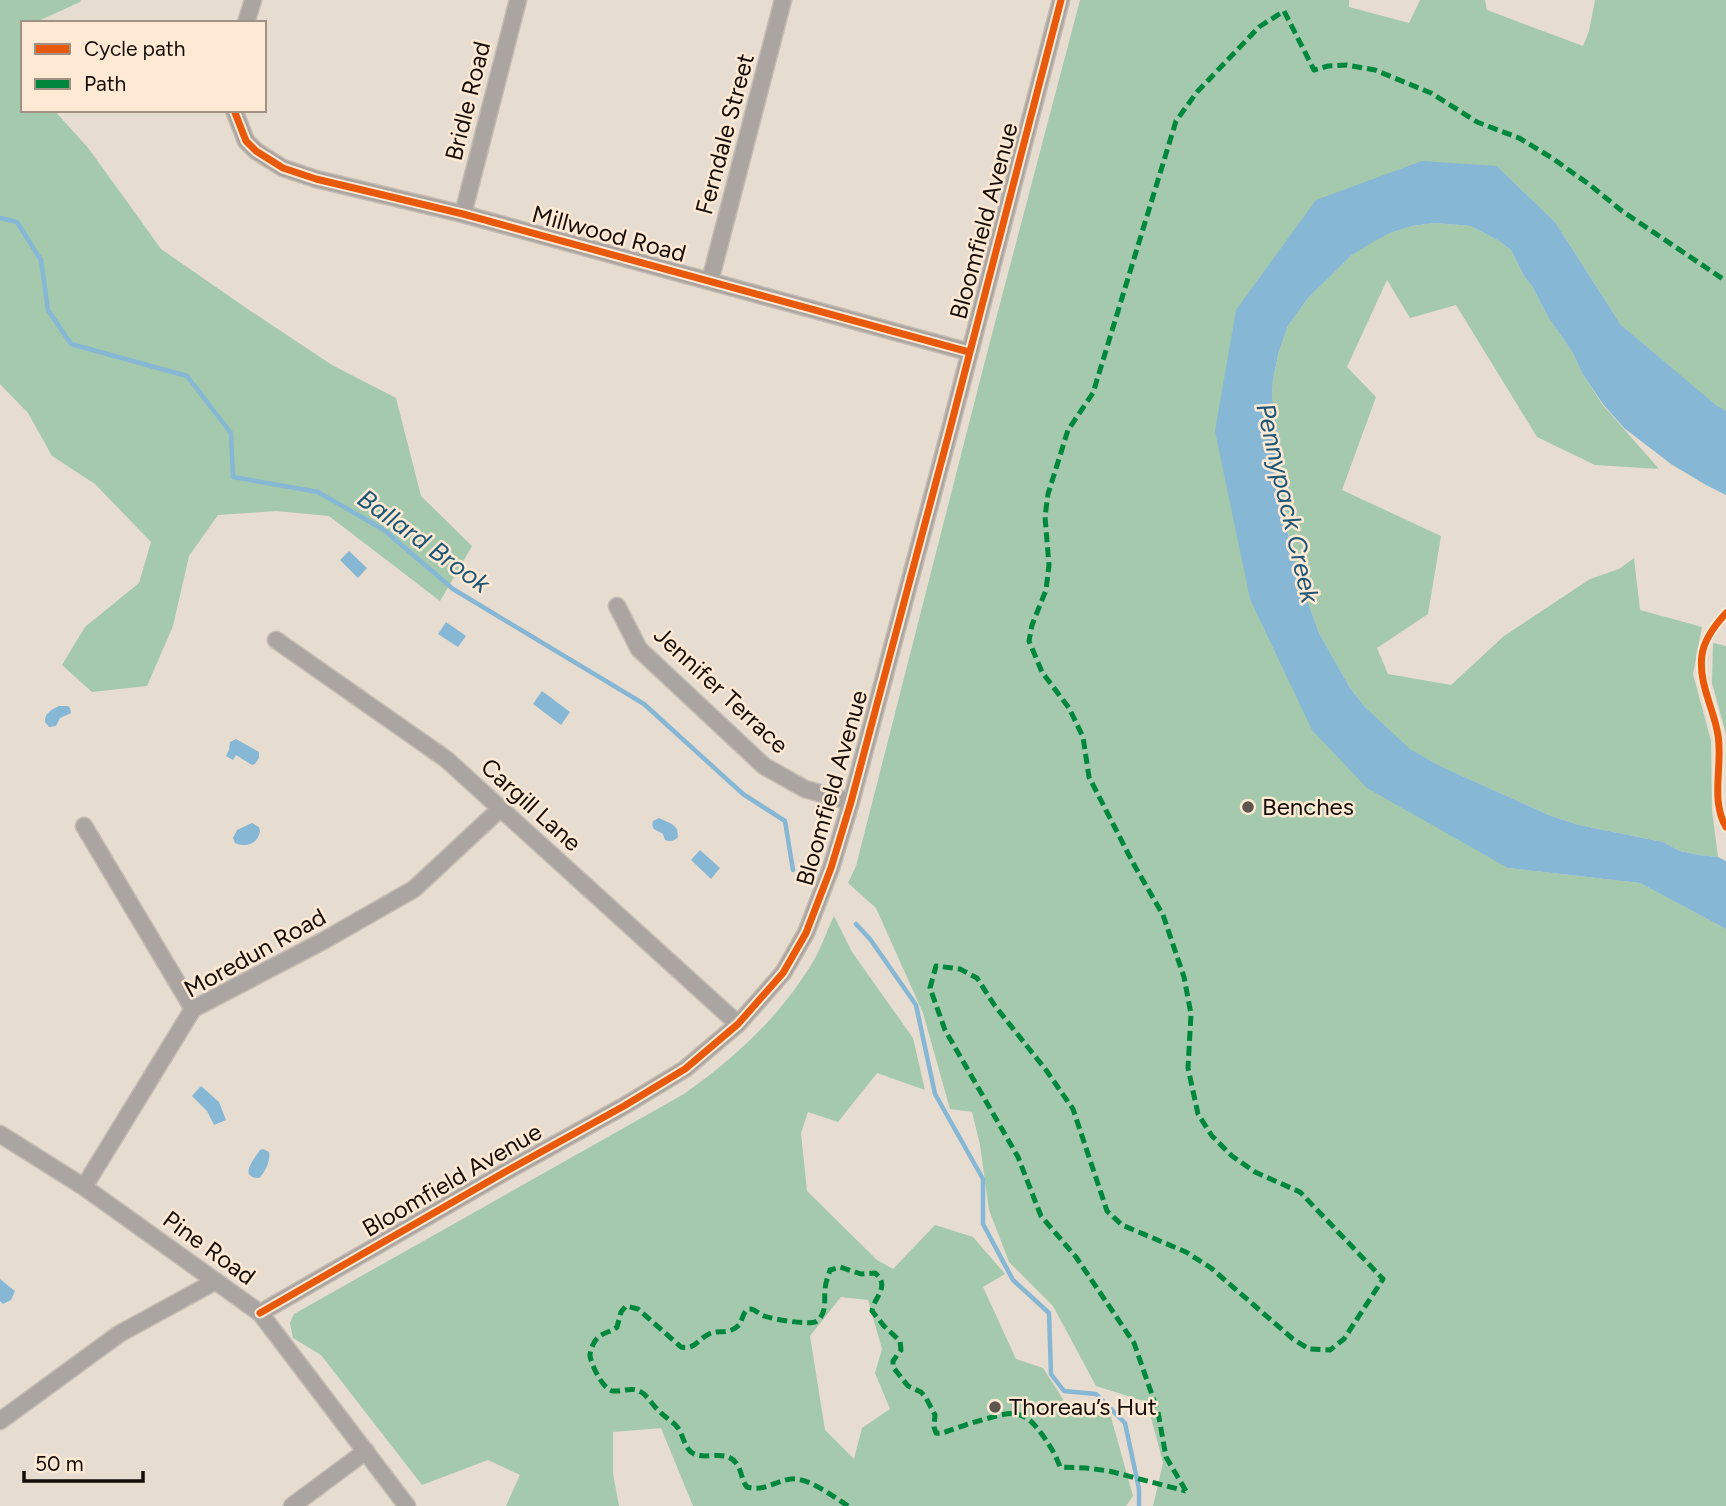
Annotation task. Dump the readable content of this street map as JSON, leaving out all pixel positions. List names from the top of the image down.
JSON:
{
  "streets": {
    "street": [
      "Bridle Road",
      "Ferndale Street",
      "Bloomfield Avenue",
      "Millwood Road",
      "Jennifer Terrace",
      "Cargill Lane",
      "Moredun Road",
      "Pine Road"
    ]
  },
  "crossings": [
    ["Bridle Road", "Millwood Road"],
    ["Ferndale Street", "Millwood Road"],
    ["Bloomfield Avenue", "Millwood Road"],
    ["Bloomfield Avenue", "Jennifer Terrace"],
    ["Bloomfield Avenue", "Cargill Lane"],
    ["Bloomfield Avenue", "Pine Road"],
    ["Cargill Lane", "Moredun Road"],
    ["Moredun Road", "Pine Road"]
  ],
  "water": ["Pennypack Creek", "Ballard Brook"],
  "places": ["Benches", "Thoreau’s Hut"],
  "legend": ["Cycle path", "Path"],
  "scale_bar": "50 m"
}
